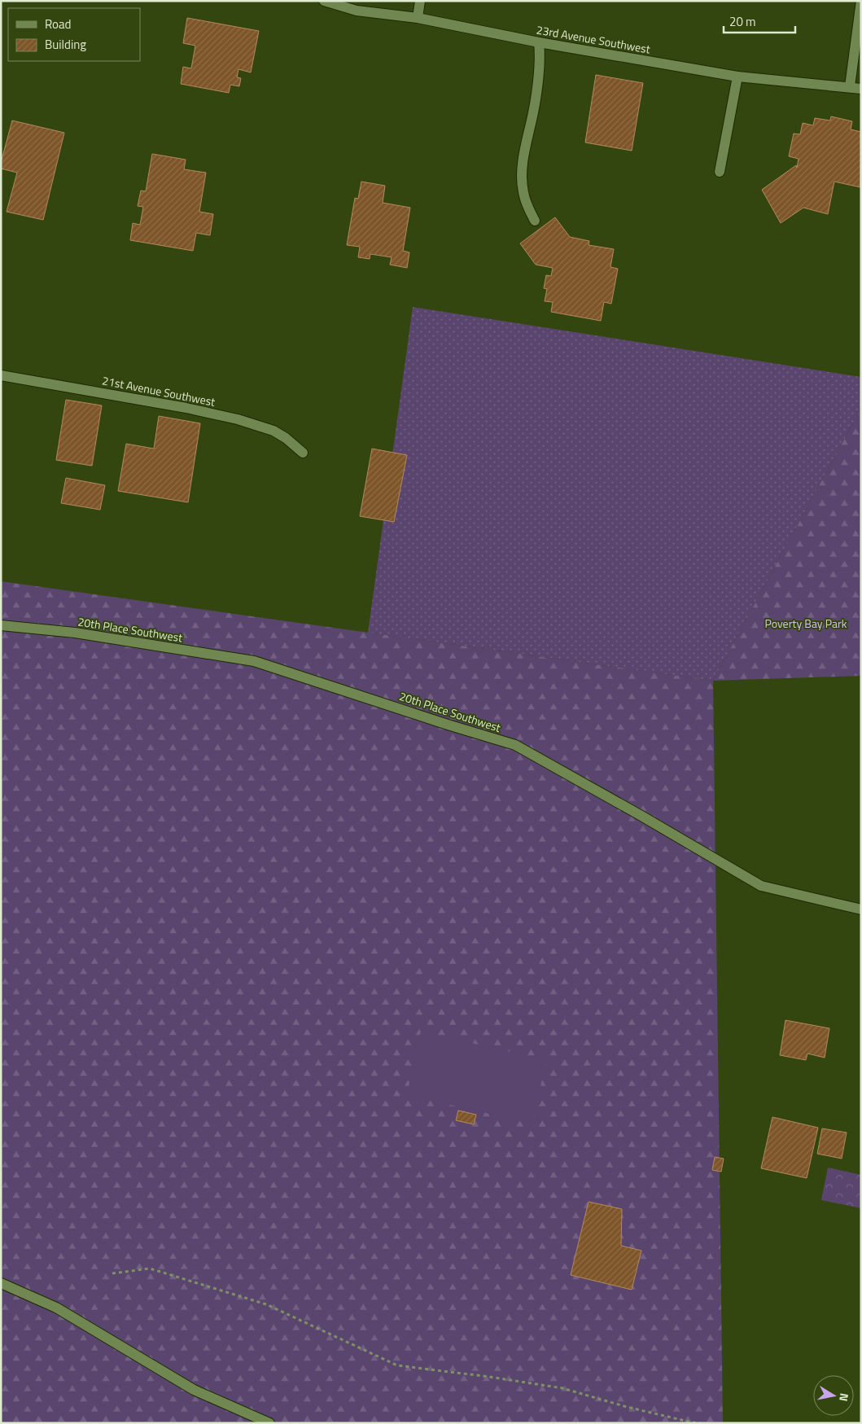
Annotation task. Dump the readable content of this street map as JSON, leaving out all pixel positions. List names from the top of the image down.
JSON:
{
  "streets": {
    "street": ["23rd Avenue Southwest", "21st Avenue Southwest", "20th Place Southwest"]
  },
  "parks": ["Poverty Bay Park"],
  "legend": ["Road", "Building"],
  "scale_bar": "20 m",
  "north": "right"
}
